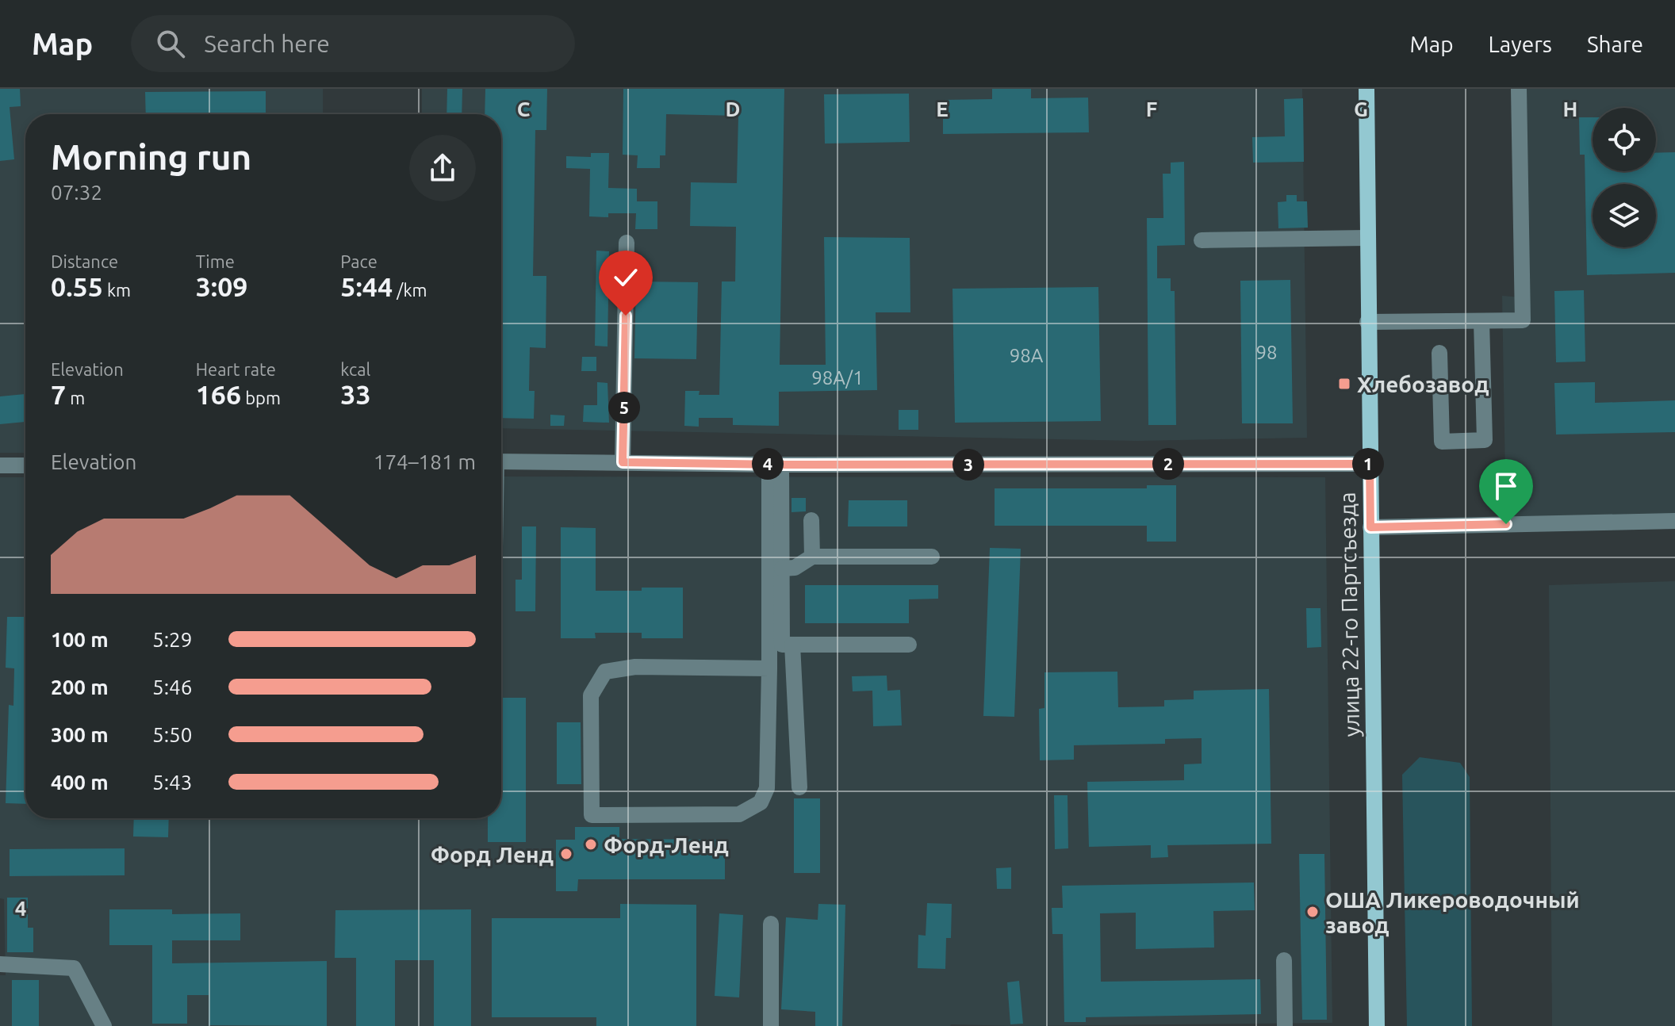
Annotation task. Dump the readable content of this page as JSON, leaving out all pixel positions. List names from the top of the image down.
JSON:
{
  "streets": {
    "main road": ["улица 22-го Партсъезда"]
  },
  "places": {
    "transit": ["Хлебозавод"],
    "other": ["Форд-Ленд", "Форд Ленд", "ОША Ликероводочный завод"]
  },
  "house_numbers": ["98", "98А", "98А/1"],
  "page": {
    "header": "Map",
    "search": "Search here",
    "nav": ["Map", "Layers", "Share"],
    "heading": ["Morning run", "07:32"],
    "stats": [
      ["Distance", "0.55 km"],
      ["Time", "3:09"],
      ["Pace", "5:44 /km"],
      ["Elevation", "7 m"],
      ["Heart rate", "166 bpm"],
      ["kcal", "33"]
    ],
    "pins": [
      "5",
      "1",
      "2",
      "4",
      "3"
    ],
    "chart": ["Elevation", "174–181 m"],
    "list": [
      {
        "name": "100 m",
        "note": "5:29"
      },
      {
        "name": "200 m",
        "note": "5:46"
      },
      {
        "name": "300 m",
        "note": "5:50"
      },
      {
        "name": "400 m",
        "note": "5:43"
      }
    ]
  },
  "grid": {
    "columns": [
      "C",
      "D",
      "E",
      "F",
      "G",
      "H"
    ],
    "rows": ["4"]
  }
}
